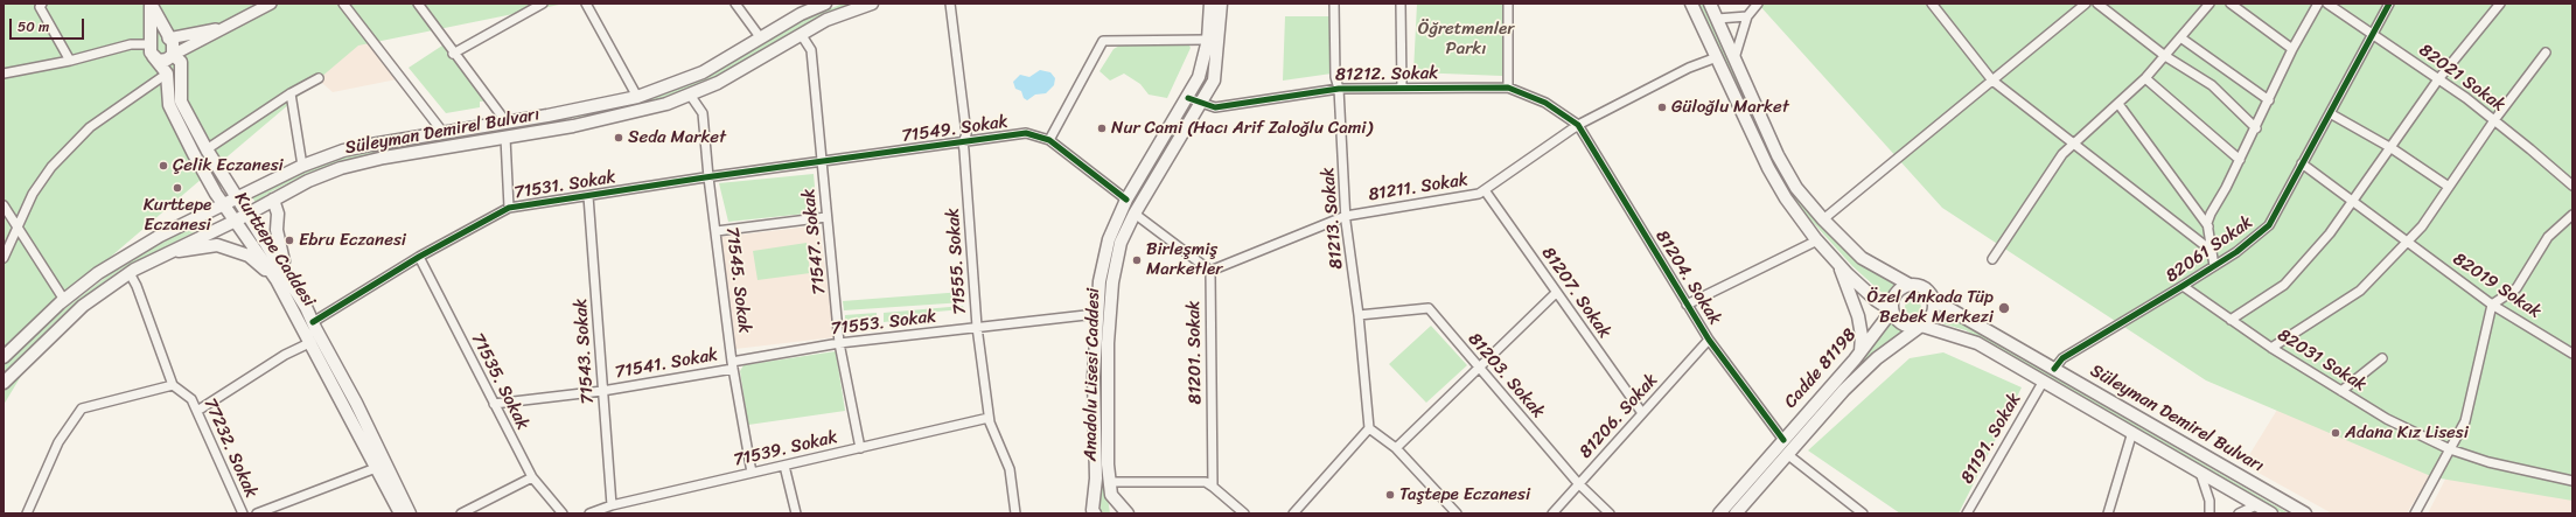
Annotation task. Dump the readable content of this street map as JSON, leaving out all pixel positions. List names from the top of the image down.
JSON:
{
  "streets": {
    "main road": [
      "Süleyman Demirel Bulvarı",
      "Kurttepe Caddesi",
      "Cadde 81198",
      "Anadolu Lisesi Caddesi"
    ],
    "street": [
      "81212. Sokak",
      "82021 Sokak",
      "71549. Sokak",
      "71531. Sokak",
      "81211. Sokak",
      "81213. Sokak",
      "71547. Sokak",
      "82061 Sokak",
      "71555. Sokak",
      "81204. Sokak",
      "71545. Sokak",
      "82019 Sokak",
      "81207. Sokak",
      "71553. Sokak",
      "71543. Sokak",
      "81201. Sokak",
      "82031 Sokak",
      "71541. Sokak",
      "81203. Sokak",
      "71535. Sokak",
      "81206. Sokak",
      "81191. Sokak",
      "77232. Sokak",
      "71539. Sokak"
    ]
  },
  "crossings": [
    ["81212. Sokak", "81211. Sokak"],
    ["81212. Sokak", "81213. Sokak"],
    ["81212. Sokak", "81204. Sokak"],
    ["81212. Sokak", "Anadolu Lisesi Caddesi"],
    ["82021 Sokak", "82061 Sokak"],
    ["71549. Sokak", "71531. Sokak"],
    ["71549. Sokak", "71547. Sokak"],
    ["71549. Sokak", "71555. Sokak"],
    ["71549. Sokak", "Anadolu Lisesi Caddesi"],
    ["Süleyman Demirel Bulvarı", "71547. Sokak"],
    ["Süleyman Demirel Bulvarı", "Kurttepe Caddesi"],
    ["Süleyman Demirel Bulvarı", "82061 Sokak"],
    ["Süleyman Demirel Bulvarı", "71545. Sokak"],
    ["Süleyman Demirel Bulvarı", "Cadde 81198"],
    ["Süleyman Demirel Bulvarı", "81191. Sokak"],
    ["71531. Sokak", "71547. Sokak"],
    ["71531. Sokak", "Kurttepe Caddesi"],
    ["71531. Sokak", "71545. Sokak"],
    ["71531. Sokak", "71543. Sokak"],
    ["71531. Sokak", "71535. Sokak"],
    ["81211. Sokak", "81213. Sokak"],
    ["81211. Sokak", "81204. Sokak"],
    ["81211. Sokak", "81207. Sokak"],
    ["81211. Sokak", "81201. Sokak"],
    ["81213. Sokak", "81203. Sokak"],
    ["71547. Sokak", "71553. Sokak"],
    ["71547. Sokak", "71539. Sokak"],
    ["82061 Sokak", "82019 Sokak"],
    ["82061 Sokak", "82031 Sokak"],
    ["71555. Sokak", "71553. Sokak"],
    ["71555. Sokak", "71539. Sokak"],
    ["81204. Sokak", "Cadde 81198"],
    ["81204. Sokak", "81206. Sokak"],
    ["71545. Sokak", "71553. Sokak"],
    ["71545. Sokak", "71541. Sokak"],
    ["71545. Sokak", "71539. Sokak"],
    ["81207. Sokak", "81206. Sokak"],
    ["71553. Sokak", "71541. Sokak"],
    ["71553. Sokak", "Anadolu Lisesi Caddesi"],
    ["71543. Sokak", "71541. Sokak"],
    ["71543. Sokak", "71539. Sokak"],
    ["71541. Sokak", "71535. Sokak"],
    ["81203. Sokak", "81206. Sokak"]
  ],
  "parks": ["Öğretmenler Parkı"],
  "places": [
    "Güloğlu Market",
    "Nur Cami (Hacı Arif Zaloğlu Cami)",
    "Seda Market",
    "Çelik Eczanesi",
    "Kurttepe Eczanesi",
    "Ebru Eczanesi",
    "Birleşmiş Marketler",
    "Özel Ankada Tüp Bebek Merkezi",
    "Adana Kız Lisesi",
    "Taştepe Eczanesi"
  ],
  "scale_bar": "50 m"
}
